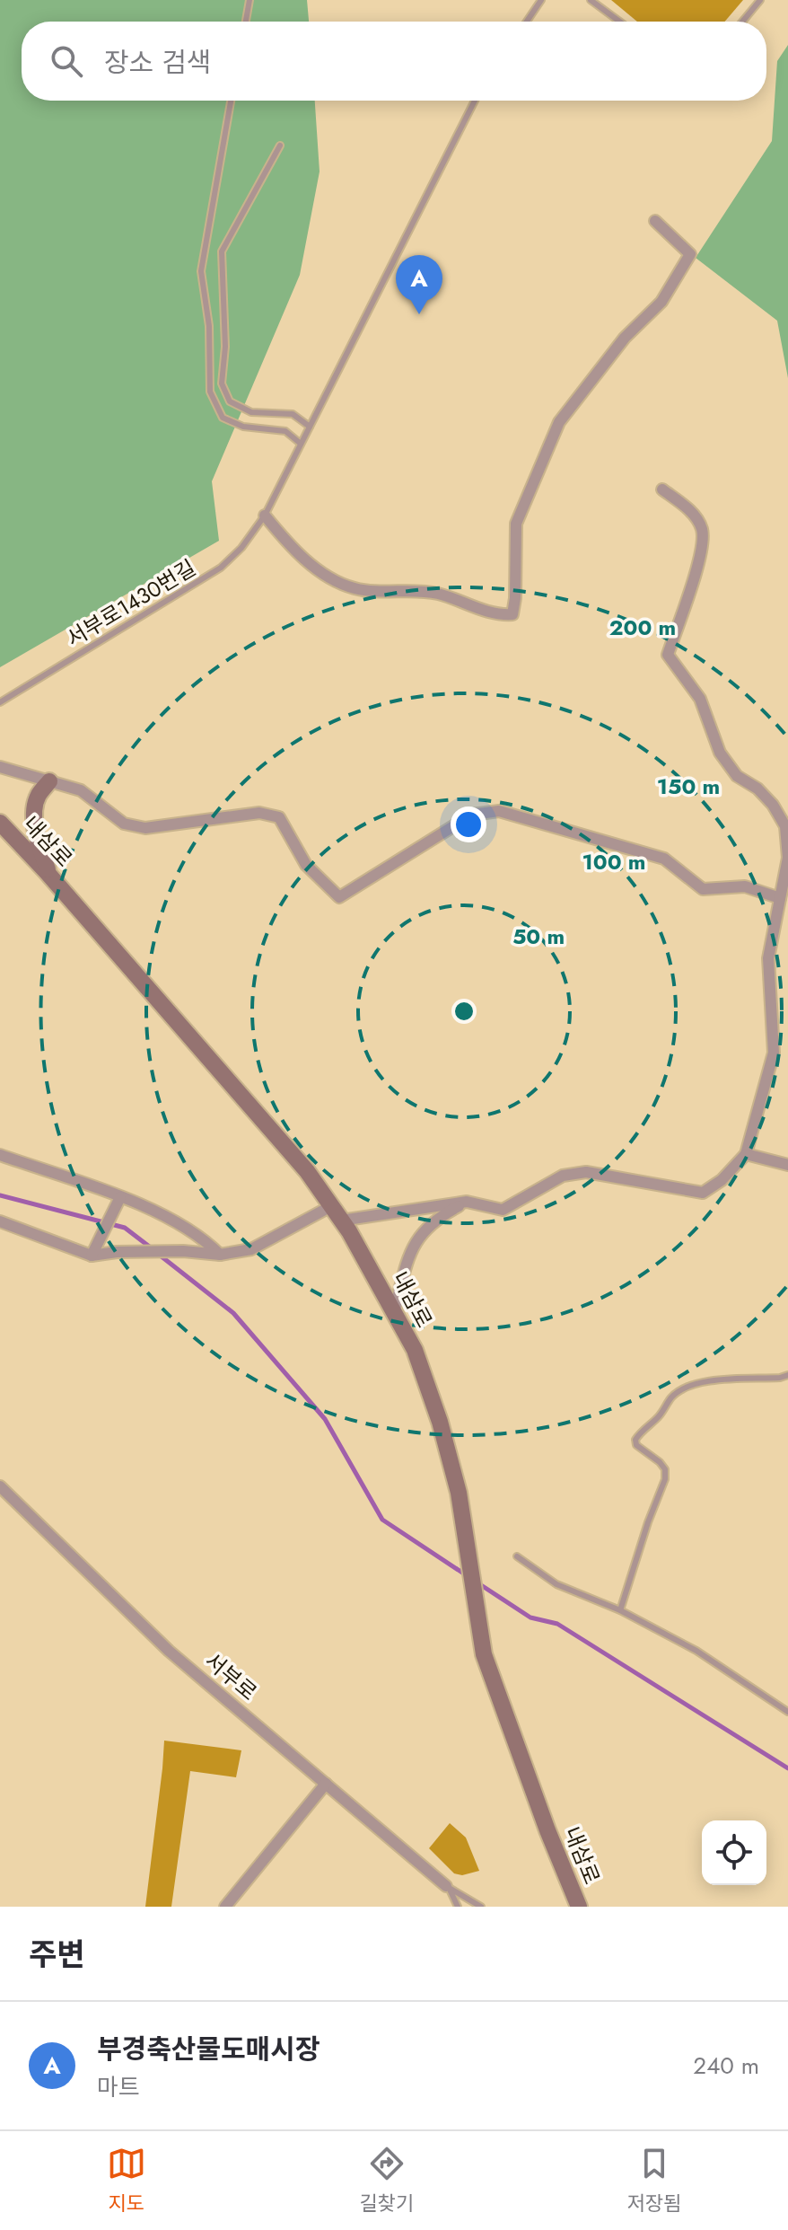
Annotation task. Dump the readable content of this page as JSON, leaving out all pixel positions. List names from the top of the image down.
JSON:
{
  "streets": {
    "main road": ["내삼로"],
    "street": ["서부로"],
    "lane": ["서부로1430번길"]
  },
  "page": {
    "search": "장소 검색",
    "pins": "A",
    "heading": "주변",
    "list": [
      {
        "mark": "A",
        "name": "부경축산물도매시장",
        "note": "마트",
        "value": "240 m"
      }
    ],
    "nav": ["지도", "길찾기", "저장됨"]
  },
  "rings": [
    "200 m",
    "150 m",
    "100 m",
    "50 m"
  ]
}
